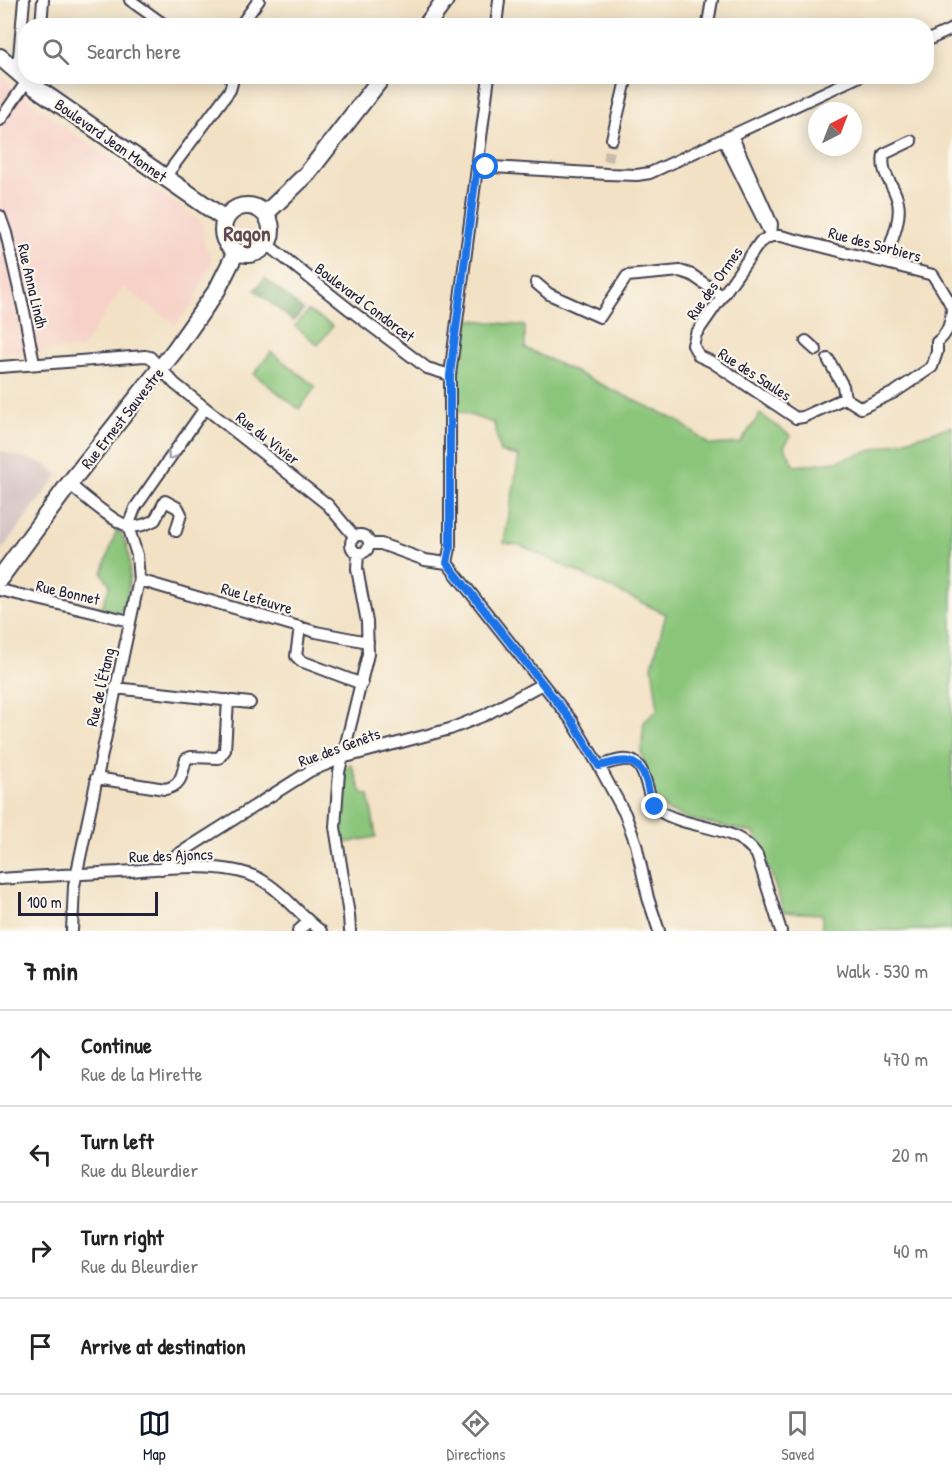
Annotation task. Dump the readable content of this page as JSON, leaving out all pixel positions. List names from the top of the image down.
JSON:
{
  "streets": {
    "main road": ["Boulevard Jean Monnet", "Rue Ernest Sauvestre"],
    "street": [
      "Rue des Sorbiers",
      "Rue des Ormes",
      "Rue Anna Lindh",
      "Boulevard Condorcet",
      "Rue des Saules",
      "Rue du Vivier",
      "Rue Bonnet",
      "Rue Lefeuvre",
      "Rue de l'Étang",
      "Rue des Genêts",
      "Rue des Ajoncs"
    ]
  },
  "crossings": [
    ["Boulevard Jean Monnet", "Boulevard Condorcet"],
    ["Boulevard Jean Monnet", "Rue Ernest Sauvestre"],
    ["Rue des Sorbiers", "Rue des Ormes"],
    ["Rue des Ormes", "Rue des Saules"],
    ["Boulevard Condorcet", "Rue Ernest Sauvestre"],
    ["Rue Ernest Sauvestre", "Rue du Vivier"],
    ["Rue Bonnet", "Rue de l'Étang"],
    ["Rue Lefeuvre", "Rue de l'Étang"],
    ["Rue de l'Étang", "Rue des Ajoncs"],
    ["Rue des Genêts", "Rue des Ajoncs"]
  ],
  "districts": ["Ragon"],
  "scale_bar": "100 m",
  "north": "top right",
  "page": {
    "search": "Search here",
    "scale": "100 m",
    "heading": ["7 min", "Walk · 530 m"],
    "list": [
      ["Continue", "Rue de la Mirette", "470 m"],
      ["Turn left", "Rue du Bleurdier", "20 m"],
      ["Turn right", "Rue du Bleurdier", "40 m"],
      "Arrive at destination"
    ],
    "nav": ["Map", "Directions", "Saved"]
  }
}
